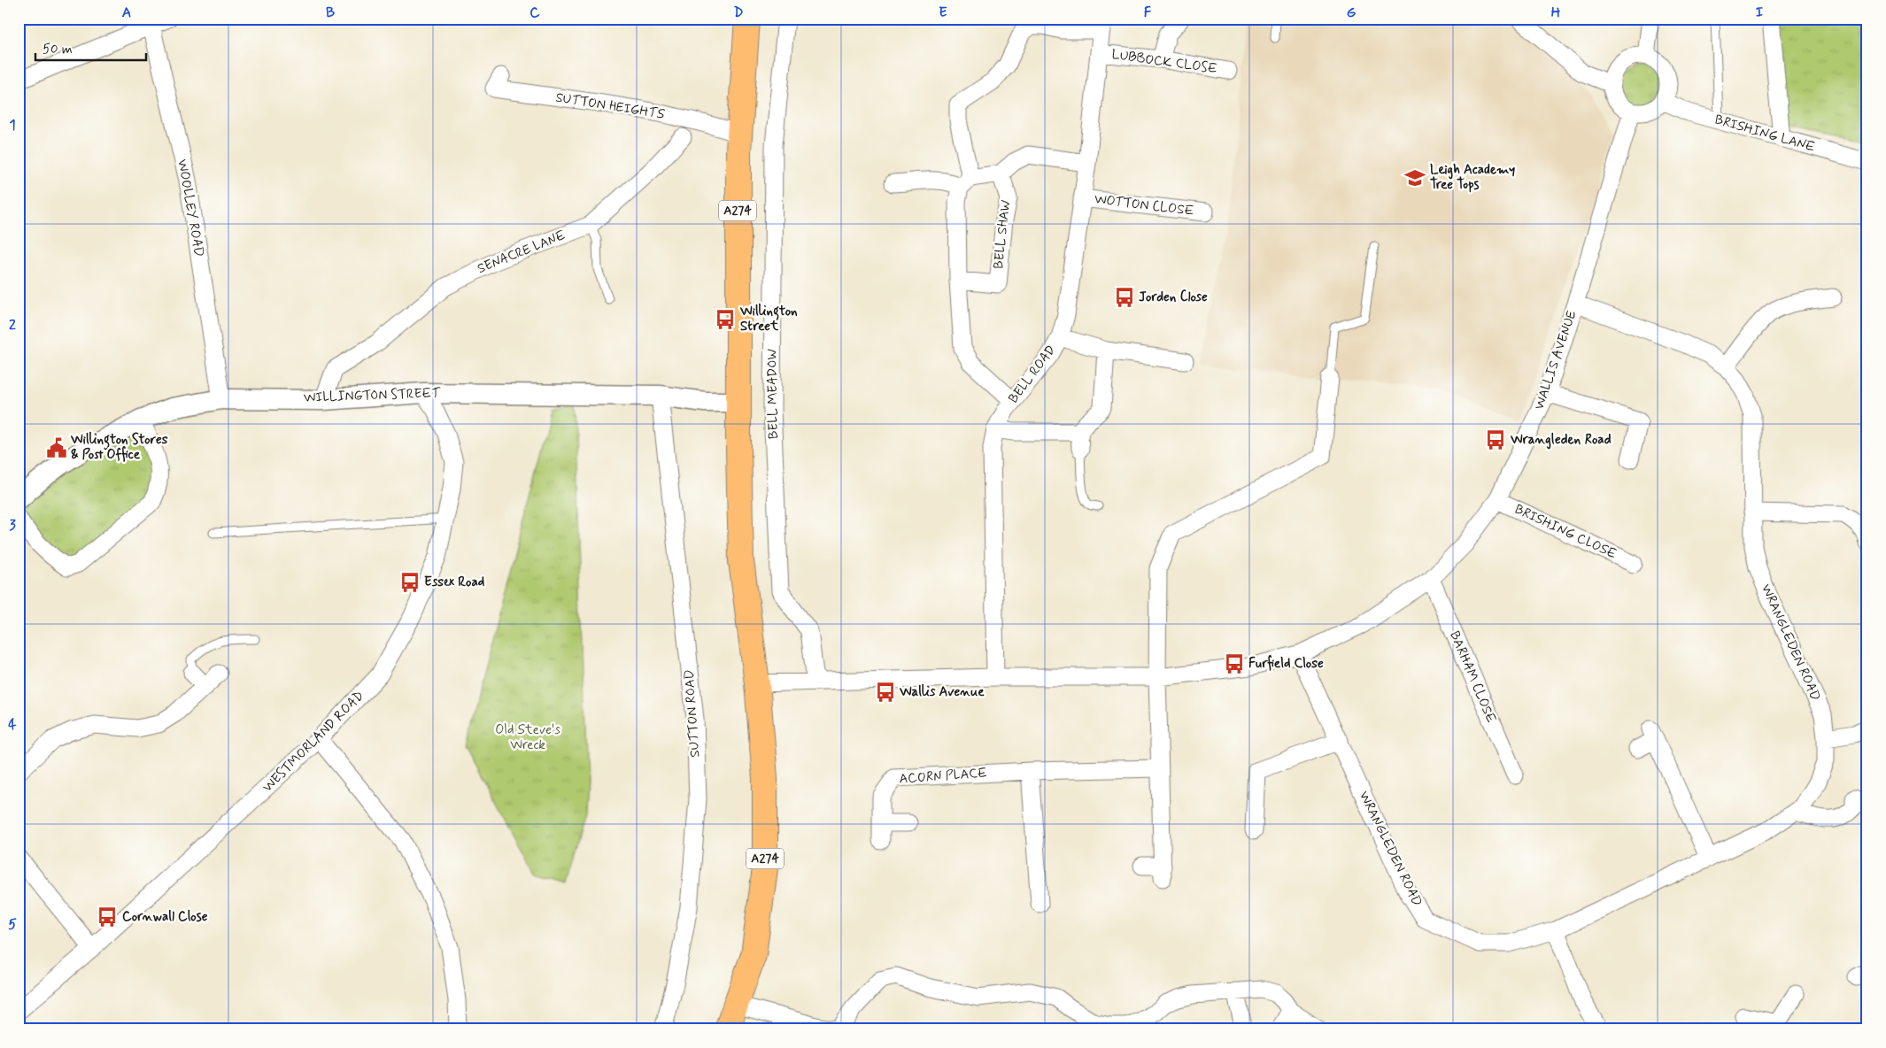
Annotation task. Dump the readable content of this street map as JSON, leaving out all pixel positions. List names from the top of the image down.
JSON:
{
  "streets": {
    "main road": ["A274"],
    "street": [
      "LUBBOCK CLOSE",
      "SUTTON HEIGHTS",
      "BRISHING LANE",
      "WOTTON CLOSE",
      "WOOLLEY ROAD",
      "BELL SHAW",
      "SENACRE LANE",
      "WALLIS AVENUE",
      "BELL ROAD",
      "BELL MEADOW",
      "WILLINGTON STREET",
      "BRISHING CLOSE",
      "WRANGLEDEN ROAD",
      "BARHAM CLOSE",
      "SUTTON ROAD",
      "WESTMORLAND ROAD",
      "ACORN PLACE"
    ]
  },
  "crossings": [
    ["LUBBOCK CLOSE", "BELL ROAD"],
    ["SUTTON HEIGHTS", "A274"],
    ["BRISHING LANE", "WALLIS AVENUE"],
    ["WOTTON CLOSE", "BELL ROAD"],
    ["WOOLLEY ROAD", "WILLINGTON STREET"],
    ["A274", "WALLIS AVENUE"],
    ["A274", "WILLINGTON STREET"],
    ["SENACRE LANE", "WILLINGTON STREET"],
    ["WALLIS AVENUE", "BELL ROAD"],
    ["WALLIS AVENUE", "BELL MEADOW"],
    ["WALLIS AVENUE", "BRISHING CLOSE"],
    ["WALLIS AVENUE", "WRANGLEDEN ROAD"],
    ["WALLIS AVENUE", "BARHAM CLOSE"],
    ["WILLINGTON STREET", "SUTTON ROAD"],
    ["WILLINGTON STREET", "WESTMORLAND ROAD"]
  ],
  "parks": ["Old Steve's Wreck"],
  "places": {
    "school or university": ["Leigh Academy Tree Tops"],
    "bus stop": [
      "Jorden Close",
      "Willington Street",
      "Wrangleden Road",
      "Essex Road",
      "Furfield Close",
      "Wallis Avenue",
      "Cornwall Close"
    ],
    "public building": ["Willington Stores & Post Office"]
  },
  "scale_bar": "50 m",
  "grid": {
    "columns": [
      "A",
      "B",
      "C",
      "D",
      "E",
      "F",
      "G",
      "H",
      "I"
    ],
    "rows": [
      "1",
      "2",
      "3",
      "4",
      "5"
    ]
  }
}
